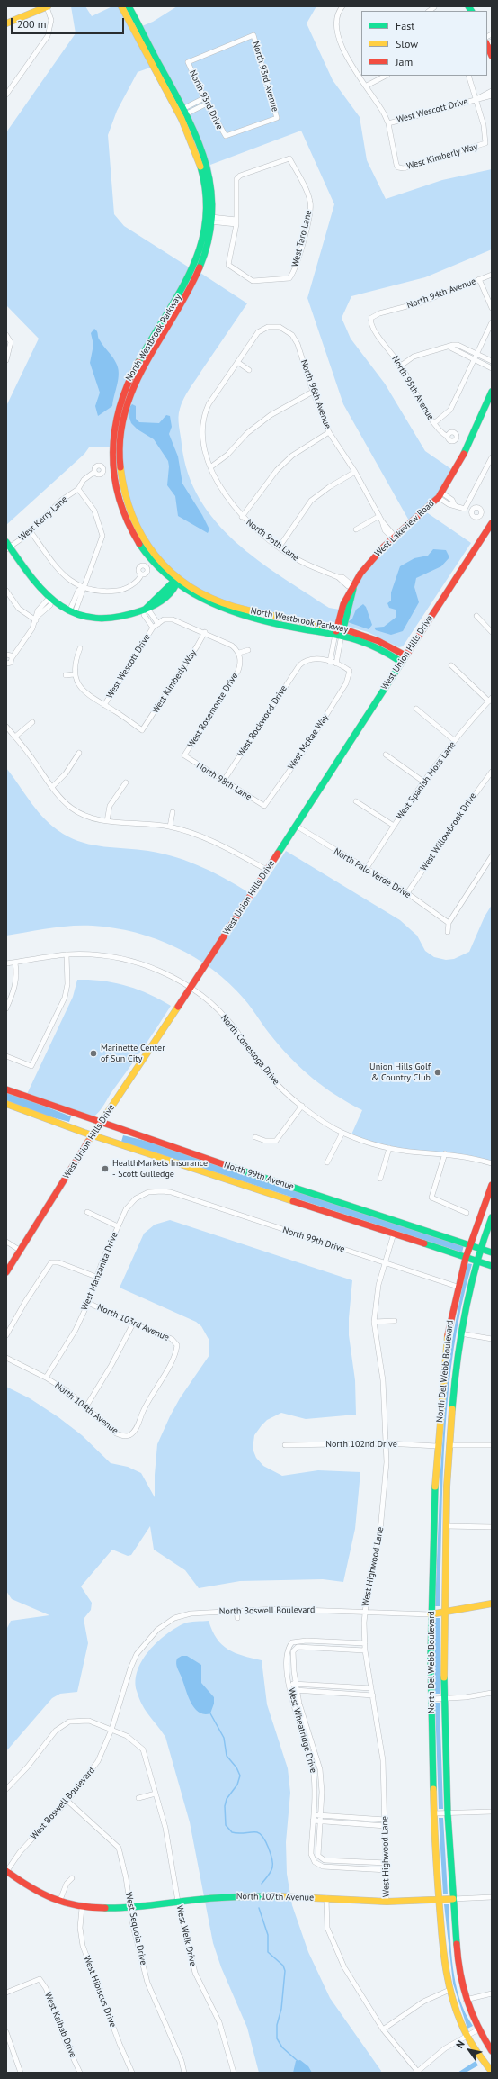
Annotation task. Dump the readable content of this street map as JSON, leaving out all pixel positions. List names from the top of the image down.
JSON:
{
  "streets": {
    "street": [
      "North 93rd Avenue",
      "North 93rd Drive",
      "West Wescott Drive",
      "West Kimberly Way",
      "West Taro Lane",
      "North 94th Avenue",
      "North Westbrook Parkway",
      "North 95th Avenue",
      "North 96th Avenue",
      "West Kerry Lane",
      "West Lakeview Road",
      "North 96th Lane",
      "West Union Hills Drive",
      "West Rosemonte Drive",
      "West Rockwood Drive",
      "West McRae Way",
      "West Spanish Moss Lane",
      "North 98th Lane",
      "West Willowbrook Drive",
      "North Palo Verde Drive",
      "North Conestoga Drive",
      "North 99th Avenue",
      "North 99th Drive",
      "West Manzanita Drive",
      "North 103rd Avenue",
      "North Del Webb Boulevard",
      "North 104th Avenue",
      "North 102nd Drive",
      "West Highwood Lane",
      "North Boswell Boulevard",
      "West Wheatridge Drive",
      "West Boswell Boulevard",
      "North 107th Avenue",
      "West Sequoia Drive",
      "West Welk Drive",
      "West Hibiscus Drive",
      "West Kaibab Drive"
    ]
  },
  "crossings": [
    ["North 93rd Avenue", "North 93rd Drive"],
    ["West Wescott Drive", "West Kimberly Way"],
    ["North 94th Avenue", "North 95th Avenue"],
    ["North Westbrook Parkway", "West Lakeview Road"],
    ["North Westbrook Parkway", "West Union Hills Drive"],
    ["North 96th Avenue", "West Lakeview Road"],
    ["North 96th Avenue", "North 96th Lane"],
    ["West Lakeview Road", "North 96th Lane"],
    ["West Lakeview Road", "West Rockwood Drive"],
    ["West Lakeview Road", "West McRae Way"],
    ["West Union Hills Drive", "North Palo Verde Drive"],
    ["West Union Hills Drive", "North Conestoga Drive"],
    ["West Union Hills Drive", "North 99th Avenue"],
    ["West Rosemonte Drive", "North 98th Lane"],
    ["West Rockwood Drive", "North 98th Lane"],
    ["West McRae Way", "North 98th Lane"],
    ["West Spanish Moss Lane", "North Palo Verde Drive"],
    ["West Willowbrook Drive", "North Palo Verde Drive"],
    ["North 99th Avenue", "North Del Webb Boulevard"],
    ["North 99th Avenue", "West Highwood Lane"],
    ["North 99th Drive", "West Manzanita Drive"],
    ["North 99th Drive", "North Del Webb Boulevard"],
    ["North 99th Drive", "West Highwood Lane"],
    ["West Manzanita Drive", "North 103rd Avenue"],
    ["West Manzanita Drive", "North 104th Avenue"],
    ["North 103rd Avenue", "North 104th Avenue"],
    ["North Del Webb Boulevard", "North 102nd Drive"],
    ["North Del Webb Boulevard", "North Boswell Boulevard"],
    ["North Del Webb Boulevard", "North 107th Avenue"],
    ["North 102nd Drive", "West Highwood Lane"],
    ["West Highwood Lane", "North Boswell Boulevard"],
    ["West Highwood Lane", "West Wheatridge Drive"],
    ["West Highwood Lane", "North 107th Avenue"],
    ["North Boswell Boulevard", "West Boswell Boulevard"],
    ["North Boswell Boulevard", "West Welk Drive"],
    ["West Boswell Boulevard", "North 107th Avenue"],
    ["West Boswell Boulevard", "West Sequoia Drive"],
    ["West Boswell Boulevard", "West Welk Drive"],
    ["North 107th Avenue", "West Sequoia Drive"],
    ["North 107th Avenue", "West Welk Drive"],
    ["North 107th Avenue", "West Hibiscus Drive"]
  ],
  "places": ["Marinette Center of Sun City", "Union Hills Golf & Country Club", "HealthMarkets Insurance - Scott Gulledge"],
  "legend": ["Fast", "Slow", "Jam"],
  "scale_bar": "200 m",
  "north": "top left"
}
